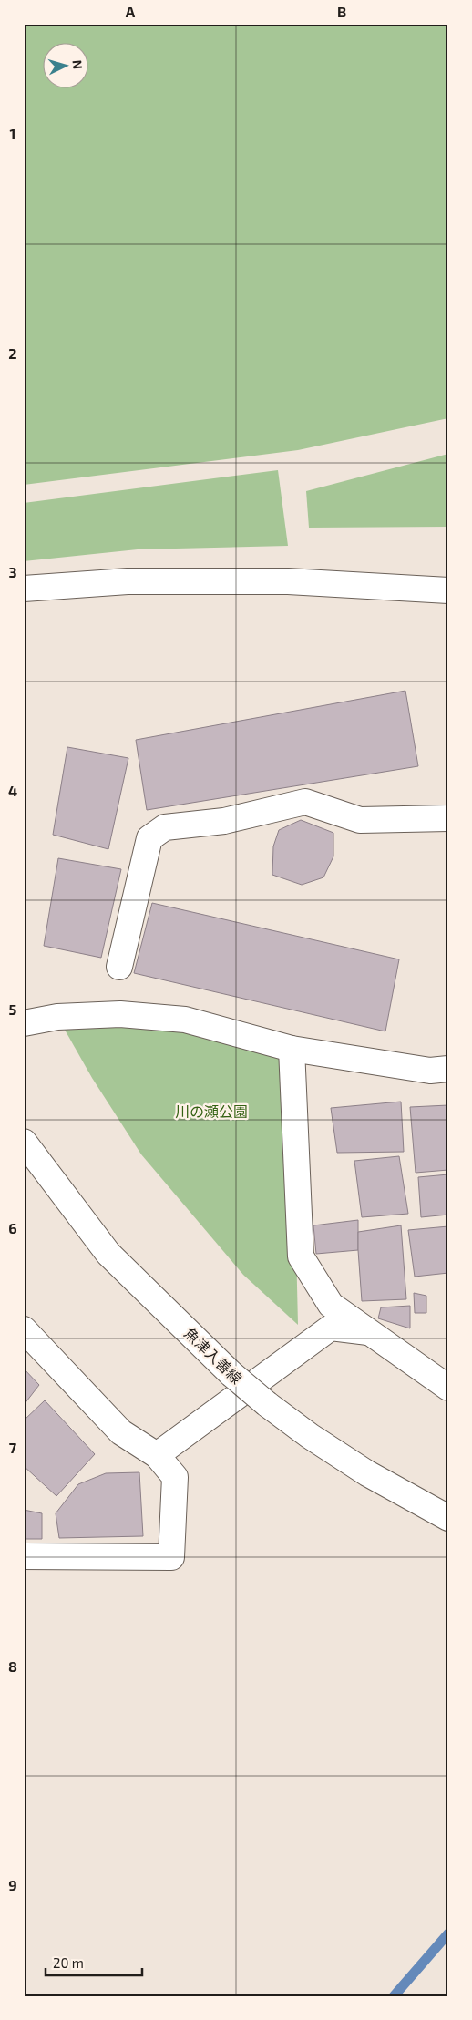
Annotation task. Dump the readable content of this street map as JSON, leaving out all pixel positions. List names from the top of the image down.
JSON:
{
  "streets": {
    "street": ["魚津入善線"]
  },
  "parks": ["川の瀬公園"],
  "scale_bar": "20 m",
  "north": "right",
  "grid": {
    "columns": ["A", "B"],
    "rows": [
      "1",
      "2",
      "3",
      "4",
      "5",
      "6",
      "7",
      "8",
      "9"
    ]
  }
}
